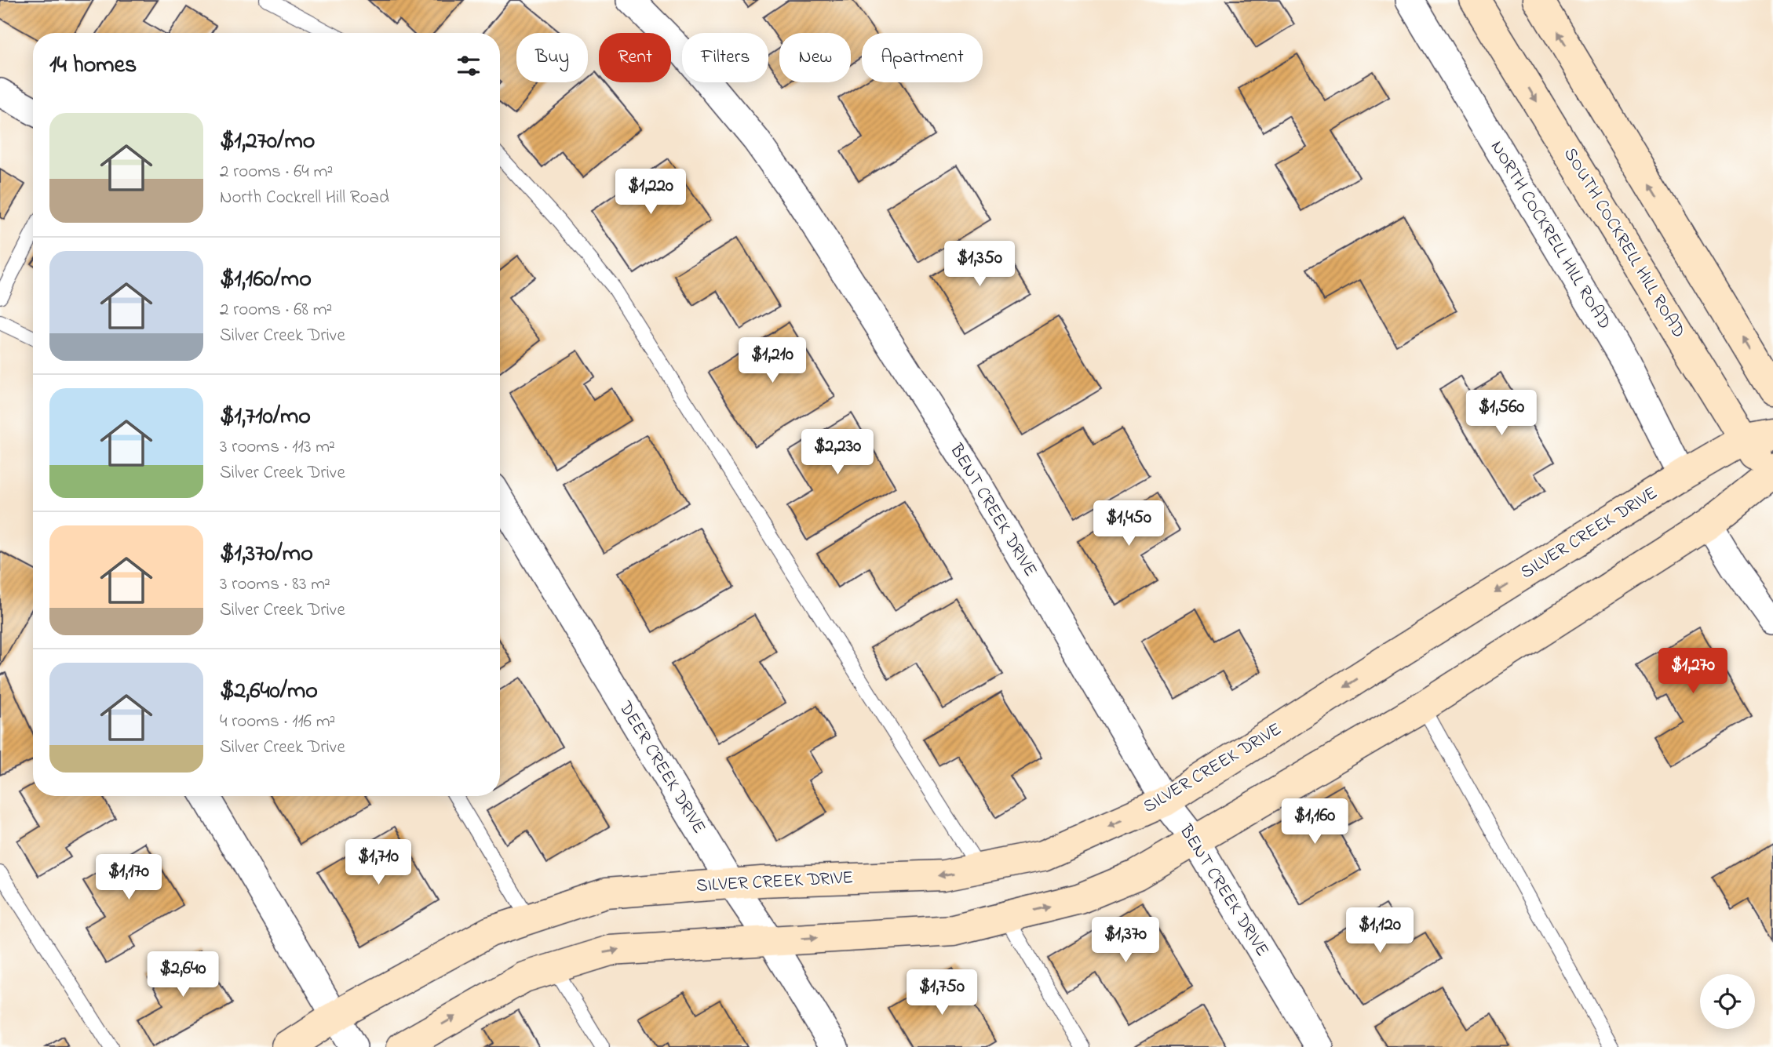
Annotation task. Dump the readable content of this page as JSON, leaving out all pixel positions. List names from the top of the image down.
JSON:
{
  "streets": {
    "street": [
      "NORTH COCKRELL HILL ROAD",
      "SOUTH COCKRELL HILL ROAD",
      "BENT CREEK DRIVE",
      "SILVER CREEK DRIVE",
      "DEER CREEK DRIVE"
    ]
  },
  "crossings": [
    ["NORTH COCKRELL HILL ROAD", "SILVER CREEK DRIVE"],
    ["SOUTH COCKRELL HILL ROAD", "SILVER CREEK DRIVE"],
    ["BENT CREEK DRIVE", "SILVER CREEK DRIVE"],
    ["SILVER CREEK DRIVE", "DEER CREEK DRIVE"]
  ],
  "page": {
    "chip": [
      "Buy",
      "Rent",
      "Filters",
      "New",
      "Apartment"
    ],
    "heading": "14 homes",
    "list": [
      {
        "name": "$1,270/mo",
        "note": "2 rooms · 64 m² · North Cockrell Hill Road"
      },
      {
        "name": "$1,160/mo",
        "note": "2 rooms · 68 m² · Silver Creek Drive"
      },
      {
        "name": "$1,710/mo",
        "note": "3 rooms · 113 m² · Silver Creek Drive"
      },
      {
        "name": "$1,370/mo",
        "note": "3 rooms · 83 m² · Silver Creek Drive"
      },
      {
        "name": "$2,640/mo",
        "note": "4 rooms · 116 m² · Silver Creek Drive"
      }
    ],
    "price": [
      "$1,220",
      "$1,350",
      "$1,210",
      "$1,560",
      "$2,230",
      "$1,450",
      "$1,270",
      "$1,160",
      "$1,710",
      "$1,170",
      "$1,120",
      "$1,370",
      "$2,640",
      "$1,750"
    ]
  }
}
